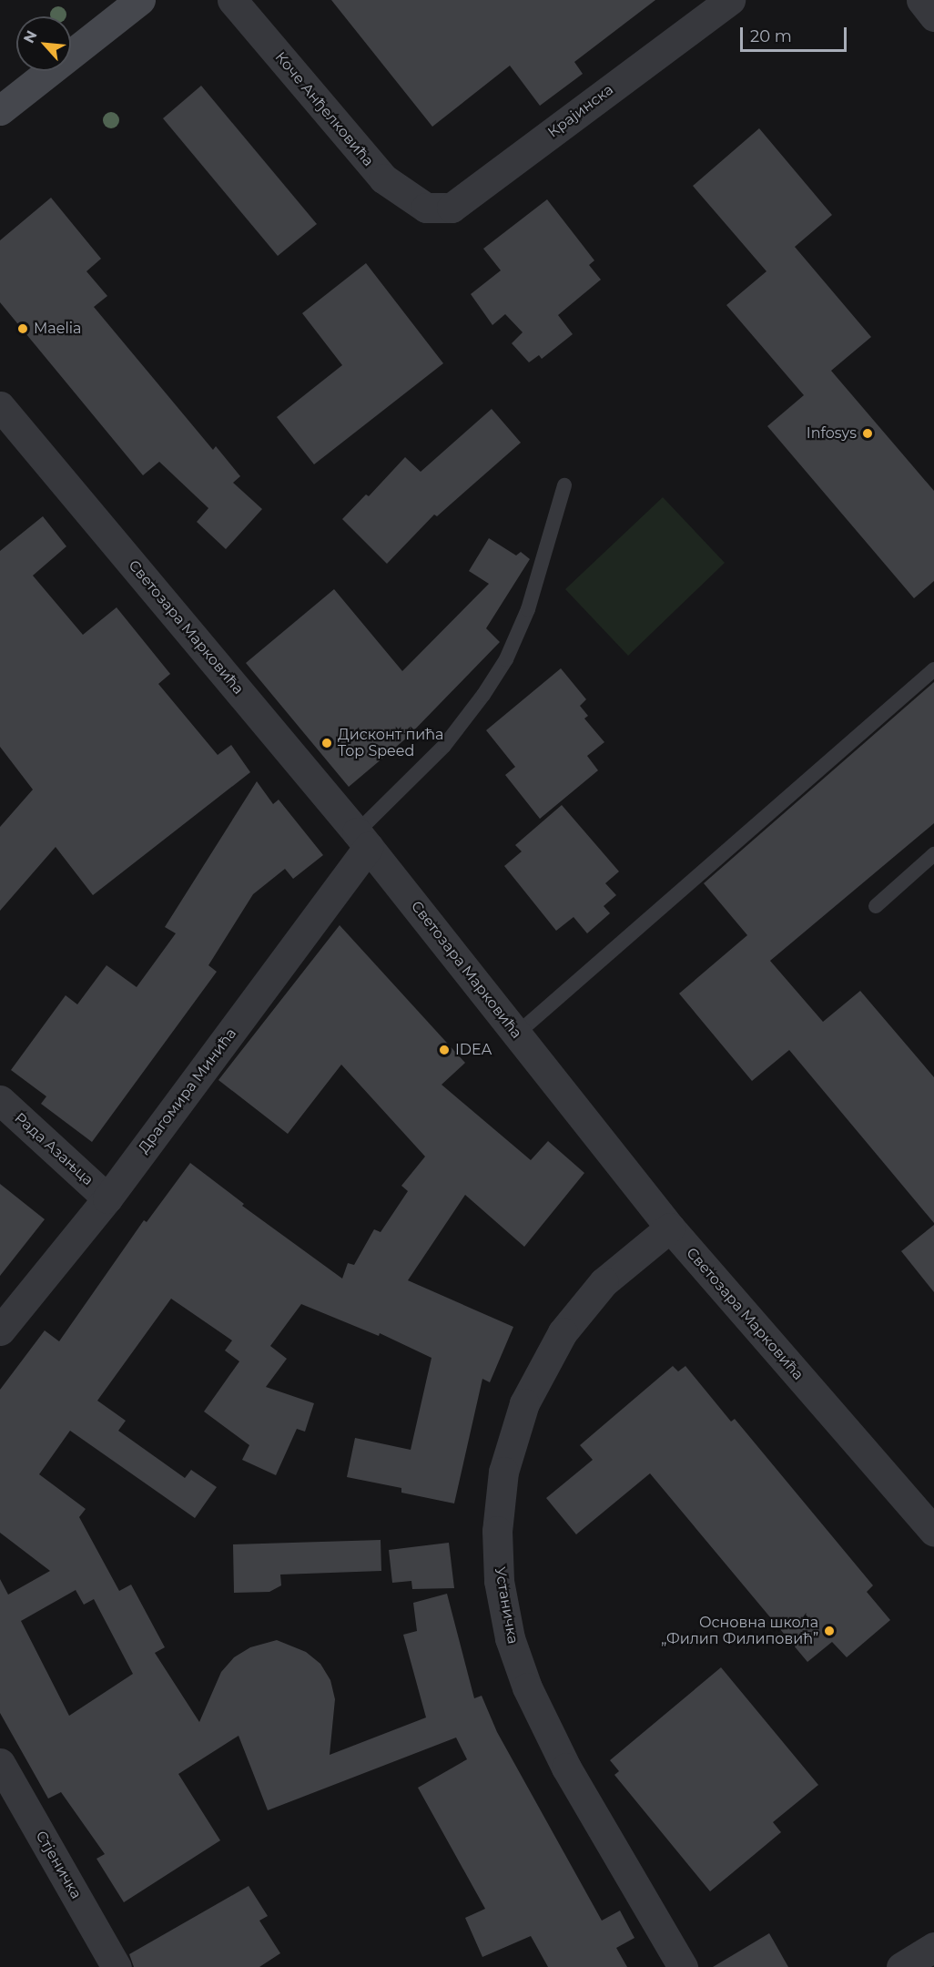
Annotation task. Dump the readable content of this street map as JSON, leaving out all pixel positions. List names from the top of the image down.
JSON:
{
  "streets": {
    "street": [
      "Коче Анђелковића",
      "Крајинска",
      "Светозара Марковића",
      "Драгомира Минића",
      "Рада Азањца",
      "Устаничка",
      "Стјеничка"
    ]
  },
  "crossings": [
    ["Коче Анђелковића", "Крајинска"],
    ["Светозара Марковића", "Драгомира Минића"],
    ["Светозара Марковића", "Устаничка"],
    ["Драгомира Минића", "Рада Азањца"]
  ],
  "places": [
    "Maelia",
    "Infosys",
    "Дисконт пића Top Speed",
    "IDEA",
    "Основна школа „Филип Филиповић”"
  ],
  "scale_bar": "20 m",
  "north": "top left"
}
